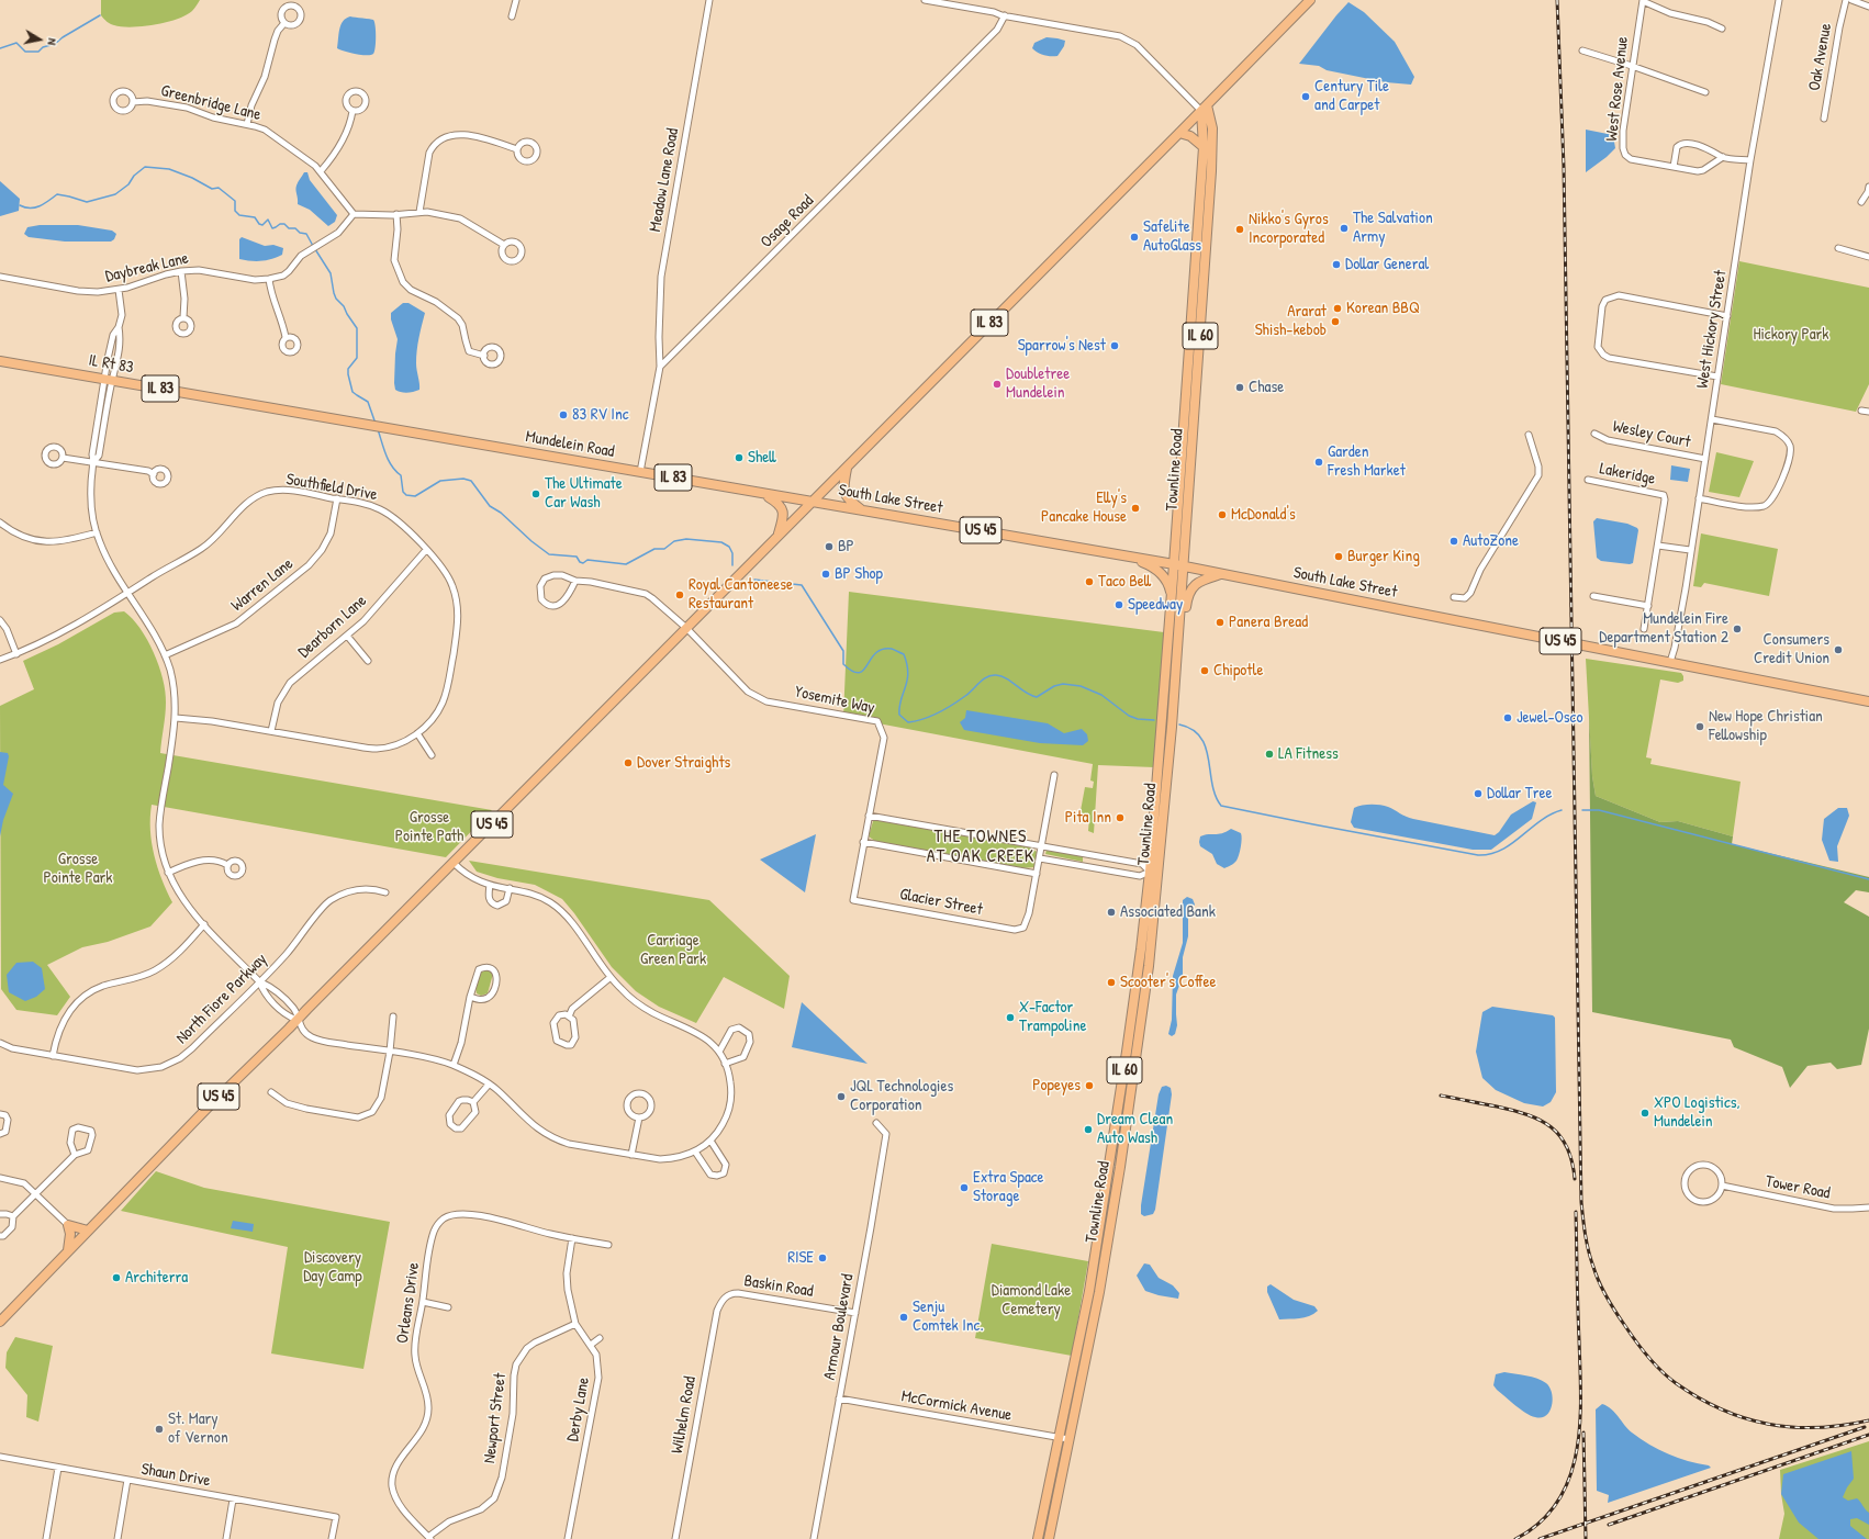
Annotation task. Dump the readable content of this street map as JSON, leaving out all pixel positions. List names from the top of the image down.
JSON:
{
  "streets": {
    "main road": [
      "IL 83",
      "IL 60",
      "IL Rt 83",
      "Mundelein Road",
      "Townline Road",
      "South Lake Street",
      "US 45"
    ],
    "street": [
      "Oak Avenue",
      "West Rose Avenue",
      "Greenbridge Lane",
      "Meadow Lane Road",
      "Osage Road",
      "Daybreak Lane",
      "West Hickory Street",
      "Wesley Court",
      "Lakeridge",
      "Southfield Drive",
      "Warren Lane",
      "Dearborn Lane",
      "Yosemite Way",
      "Glacier Street",
      "North Fiore Parkway",
      "Tower Road",
      "Baskin Road",
      "Orleans Drive",
      "Armour Boulevard",
      "McCormick Avenue",
      "Derby Lane",
      "Wilhelm Road",
      "Newport Street",
      "Shaun Drive"
    ]
  },
  "crossings": [
    ["Greenbridge Lane", "Daybreak Lane"],
    ["Meadow Lane Road", "Osage Road"],
    ["IL 83", "Mundelein Road"],
    ["IL 83", "Townline Road"],
    ["IL 83", "South Lake Street"],
    ["IL 83", "US 45"],
    ["West Hickory Street", "Wesley Court"],
    ["West Hickory Street", "South Lake Street"],
    ["IL Rt 83", "Mundelein Road"],
    ["Mundelein Road", "South Lake Street"],
    ["Mundelein Road", "US 45"],
    ["Townline Road", "South Lake Street"],
    ["Townline Road", "McCormick Avenue"],
    ["Southfield Drive", "Warren Lane"],
    ["Southfield Drive", "Dearborn Lane"],
    ["South Lake Street", "US 45"],
    ["US 45", "Yosemite Way"],
    ["Yosemite Way", "Glacier Street"],
    ["Baskin Road", "Armour Boulevard"],
    ["Baskin Road", "Wilhelm Road"],
    ["Orleans Drive", "Derby Lane"],
    ["Orleans Drive", "Newport Street"],
    ["Armour Boulevard", "McCormick Avenue"],
    ["Derby Lane", "Newport Street"]
  ],
  "districts": ["THE TOWNES AT OAK CREEK"],
  "parks": [
    "Hickory Park",
    "Grosse Pointe Path",
    "Grosse Pointe Park",
    "Carriage Green Park",
    "Discovery Day Camp",
    "Diamond Lake Cemetery"
  ],
  "places": [
    "Century Tile and Carpet",
    "The Salvation Army",
    "Nikko's Gyros Incorporated",
    "Safelite AutoGlass",
    "Dollar General",
    "Korean BBQ",
    "Ararat Shish-kebob",
    "Sparrow's Nest",
    "Doubletree Mundelein",
    "Chase",
    "83 RV Inc",
    "Shell",
    "Garden Fresh Market",
    "The Ultimate Car Wash",
    "Elly's Pancake House",
    "McDonald's",
    "AutoZone",
    "BP",
    "Burger King",
    "BP Shop",
    "Taco Bell",
    "Royal Cantoneese Restaurant",
    "Speedway",
    "Panera Bread",
    "Mundelein Fire Department Station 2",
    "Consumers Credit Union",
    "Chipotle",
    "Jewel-Osco",
    "New Hope Christian Fellowship",
    "LA Fitness",
    "Dover Straights",
    "Dollar Tree",
    "Pita Inn",
    "Associated Bank",
    "Scooter's Coffee",
    "X-Factor Trampoline",
    "Popeyes",
    "JQL Technologies Corporation",
    "XPO Logistics, Mundelein",
    "Dream Clean Auto Wash",
    "Extra Space Storage",
    "RISE",
    "Architerra",
    "Senju Comtek Inc.",
    "St. Mary of Vernon"
  ],
  "north": "right"
}
